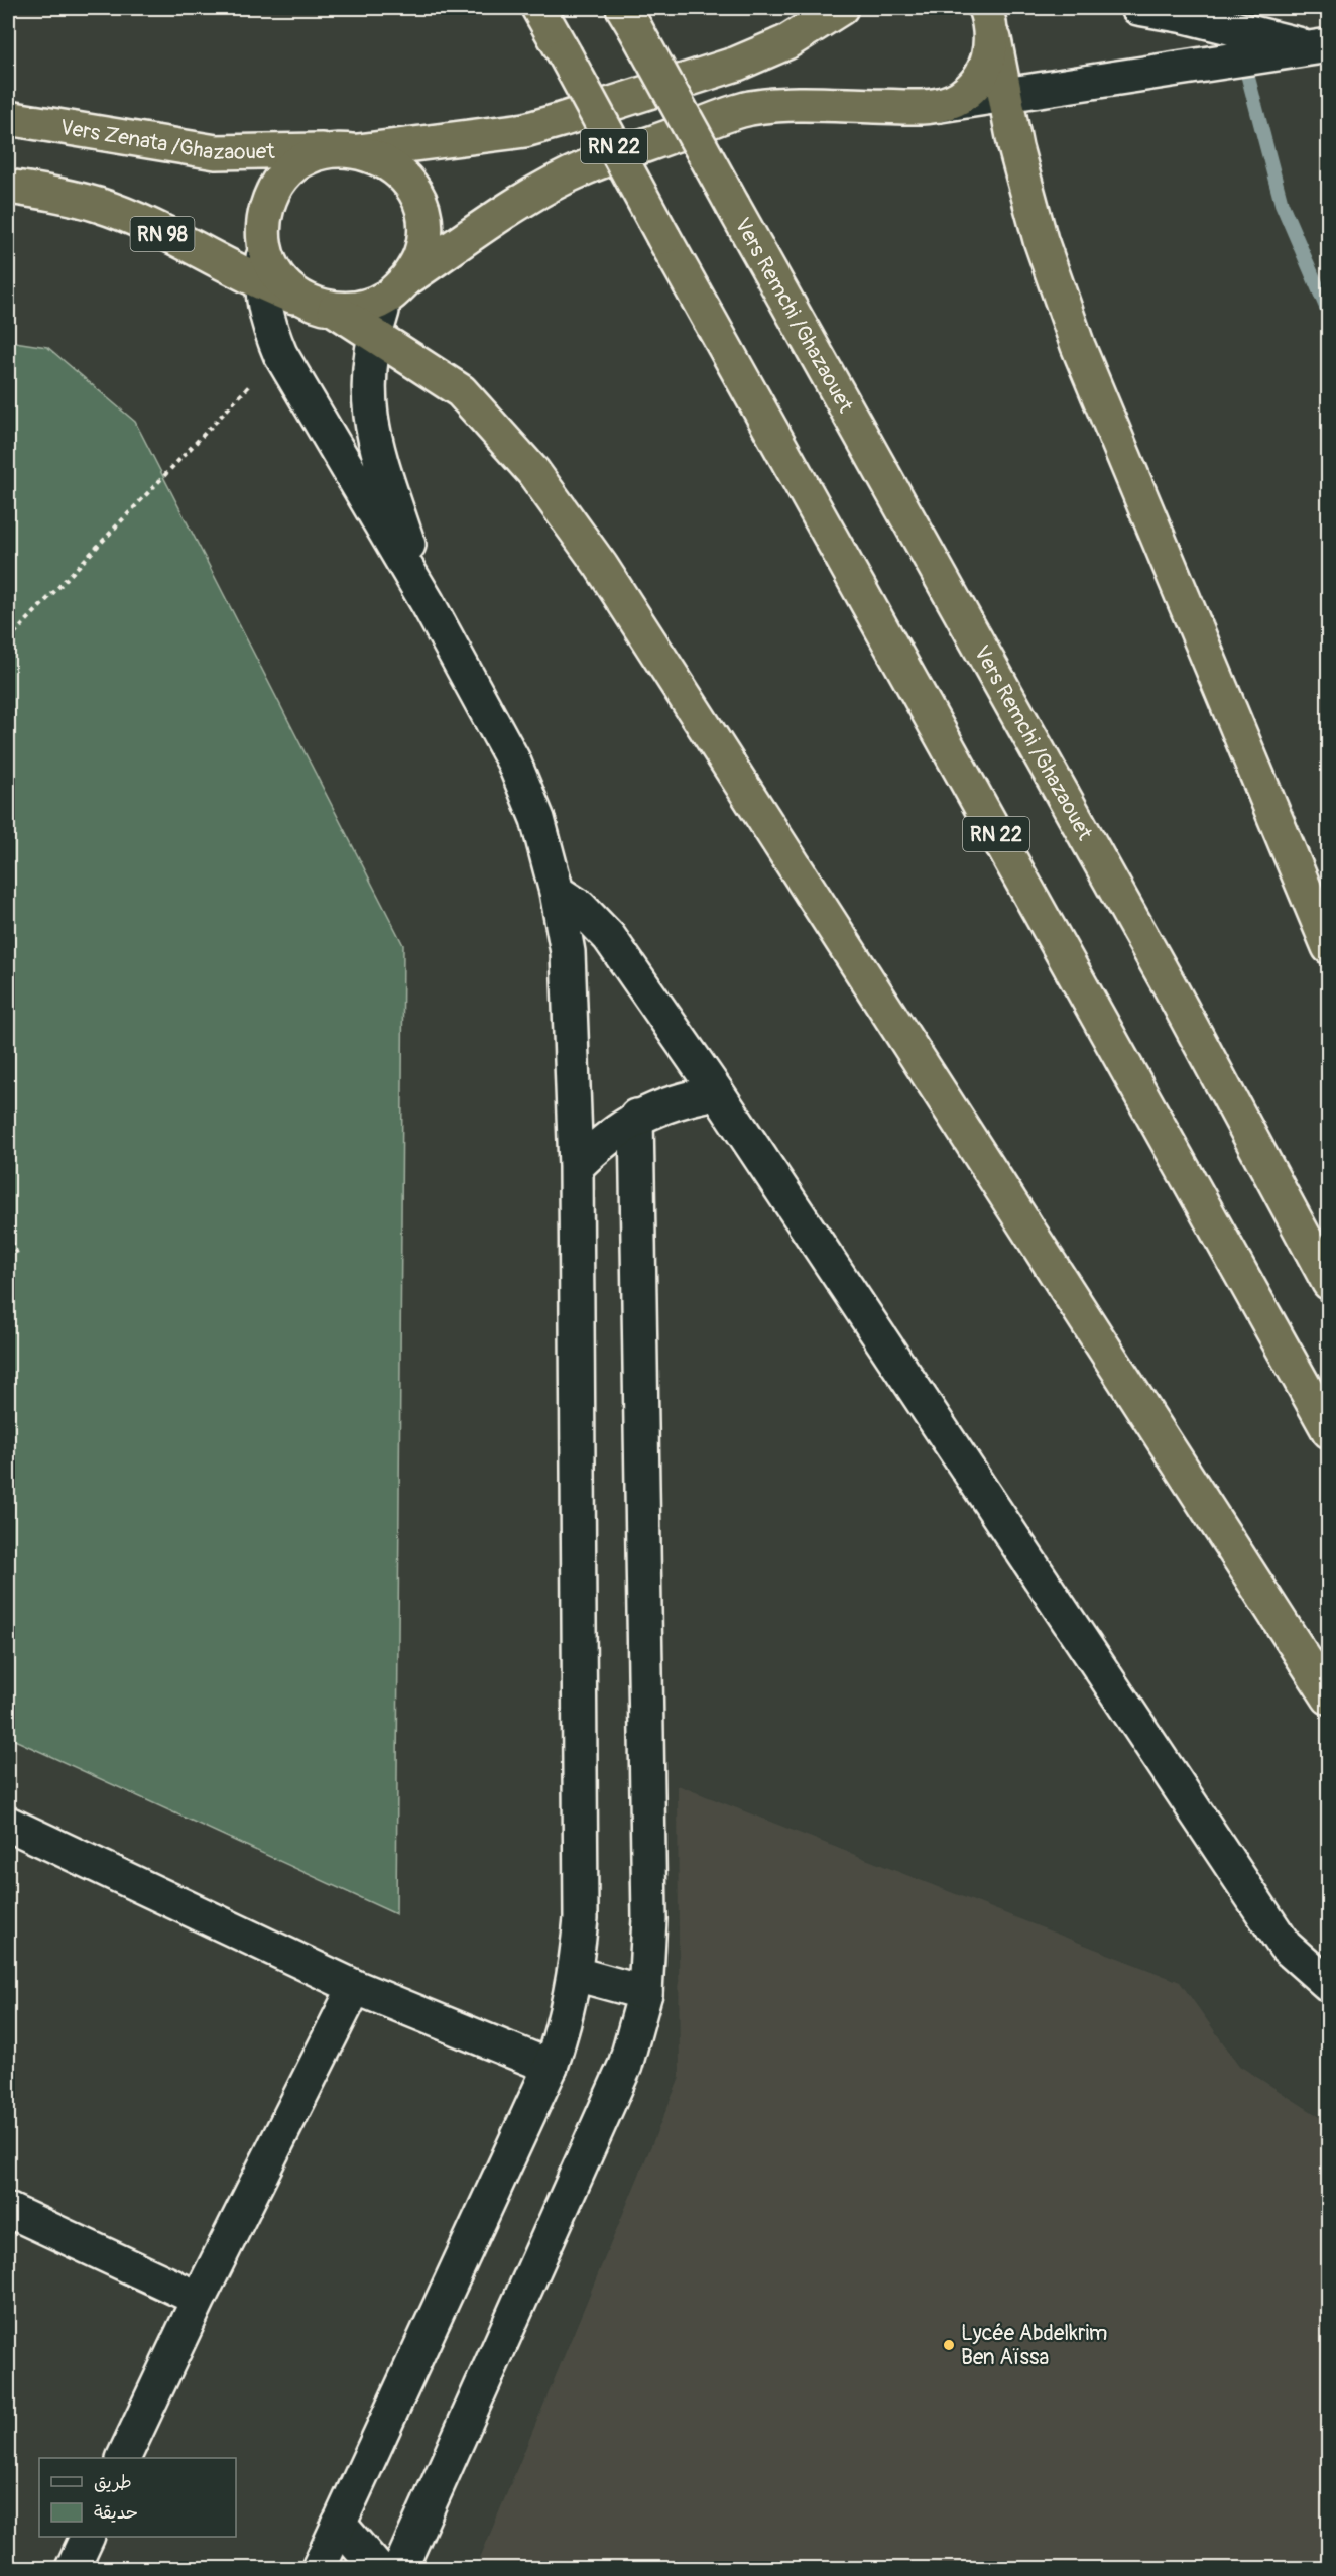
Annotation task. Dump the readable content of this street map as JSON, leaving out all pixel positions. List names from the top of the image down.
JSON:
{
  "streets": {
    "highway": [
      "Vers Zenata /Ghazaouet",
      "RN 22",
      "RN 98",
      "Vers Remchi /Ghazaouet"
    ]
  },
  "crossings": [
    ["Vers Zenata /Ghazaouet", "RN 98"]
  ],
  "places": ["Lycée Abdelkrim Ben Aïssa"],
  "legend": ["طريق", "حديقة"]
}
